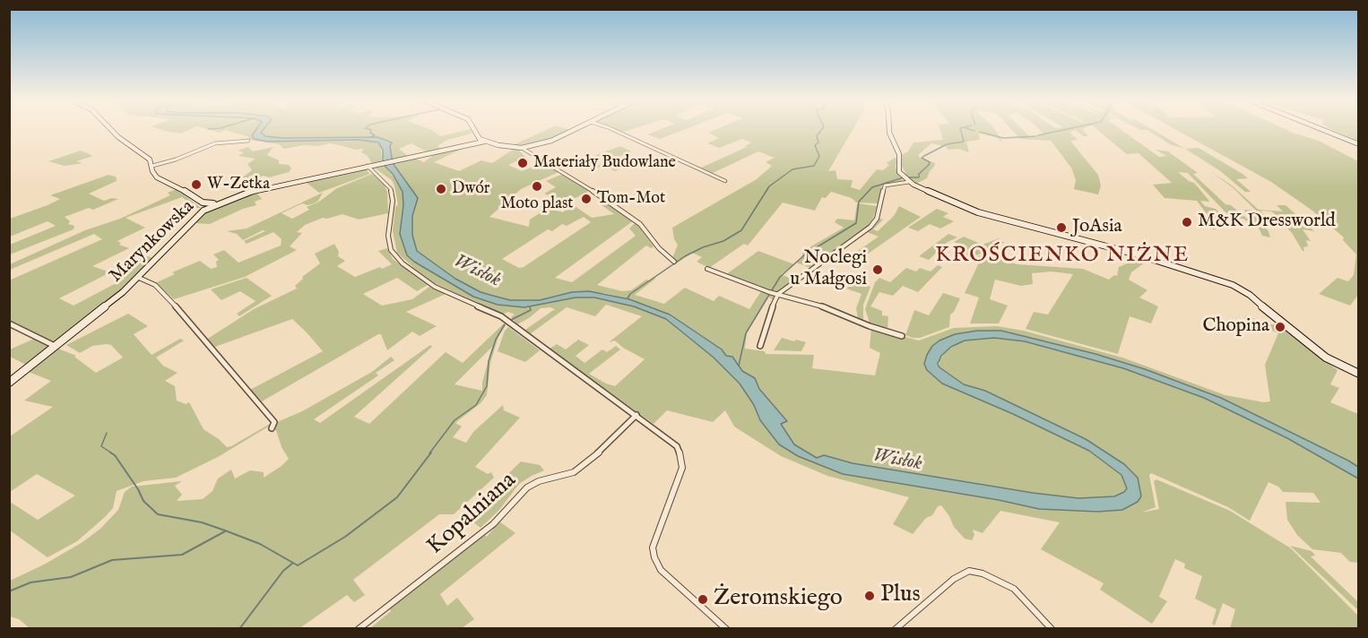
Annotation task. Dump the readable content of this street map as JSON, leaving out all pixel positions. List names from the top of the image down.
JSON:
{
  "streets": {
    "street": ["Marynkowska", "Kopalniana"]
  },
  "districts": ["KROŚCIENKO NIŻNE"],
  "water": ["Wisłok"],
  "places": [
    "Materiały Budowlane",
    "W-Zetka",
    "Moto plast",
    "Dwór",
    "Tom-Mot",
    "M&K Dressworld",
    "JoAsia",
    "Noclegi u Małgosi",
    "Chopina",
    "Plus",
    "Żeromskiego"
  ]
}
